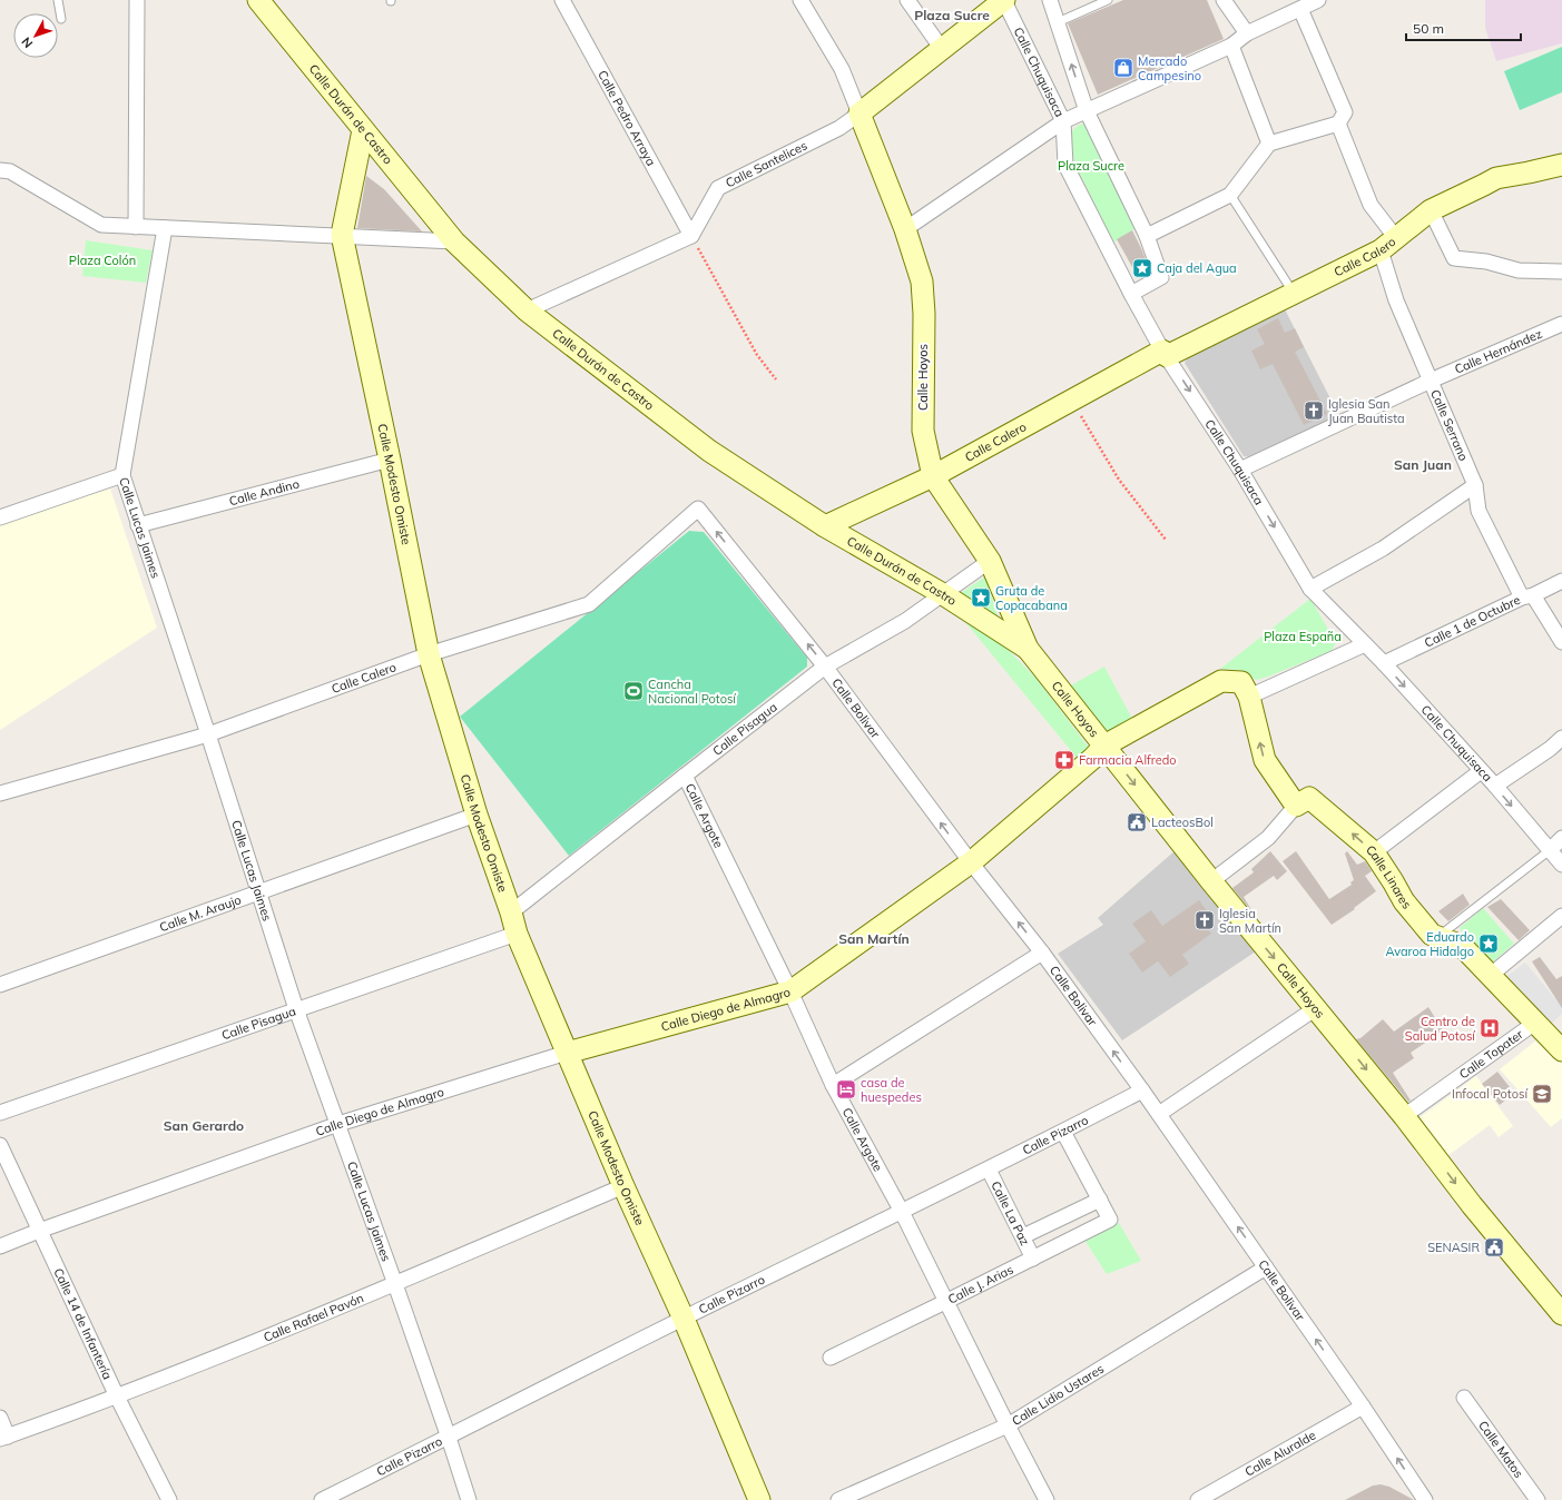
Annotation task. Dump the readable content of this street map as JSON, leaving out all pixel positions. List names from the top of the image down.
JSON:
{
  "streets": {
    "main road": [
      "Calle Durán de Castro",
      "Calle Santelices",
      "Calle Calero",
      "Calle Hoyos",
      "Calle Modesto Omiste",
      "Calle Linares",
      "Calle Diego de Almagro"
    ],
    "street": [
      "Calle Chuquisaca",
      "Calle Pedro Arraya",
      "Calle Hernández",
      "Calle Serrano",
      "Calle Andino",
      "Calle Lucas Jaimes",
      "Calle 1 de Octubre",
      "Calle Bolivar",
      "Calle Pisagua",
      "Calle Argote",
      "Calle M. Araujo",
      "Calle Topater",
      "Calle Pizarro",
      "Calle La Paz",
      "Calle J. Arias",
      "Calle Rafael Pavón",
      "Calle 14 de Infantería",
      "Calle Lidio Ustares",
      "Calle Matos",
      "Calle Aluralde"
    ]
  },
  "crossings": [
    ["Calle Chuquisaca", "Calle Santelices"],
    ["Calle Chuquisaca", "Calle Calero"],
    ["Calle Chuquisaca", "Calle Hernández"],
    ["Calle Chuquisaca", "Calle 1 de Octubre"],
    ["Calle Durán de Castro", "Calle Calero"],
    ["Calle Durán de Castro", "Calle Hoyos"],
    ["Calle Durán de Castro", "Calle Modesto Omiste"],
    ["Calle Durán de Castro", "Calle Pisagua"],
    ["Calle Pedro Arraya", "Calle Santelices"],
    ["Calle Santelices", "Calle Hoyos"],
    ["Calle Calero", "Calle Hoyos"],
    ["Calle Calero", "Calle Serrano"],
    ["Calle Calero", "Calle Modesto Omiste"],
    ["Calle Calero", "Calle Lucas Jaimes"],
    ["Calle Calero", "Calle Bolivar"],
    ["Calle Hernández", "Calle Serrano"],
    ["Calle Hoyos", "Calle Pisagua"],
    ["Calle Hoyos", "Calle Diego de Almagro"],
    ["Calle Hoyos", "Calle Topater"],
    ["Calle Serrano", "Calle 1 de Octubre"],
    ["Calle Modesto Omiste", "Calle Andino"],
    ["Calle Modesto Omiste", "Calle Pisagua"],
    ["Calle Modesto Omiste", "Calle M. Araujo"],
    ["Calle Modesto Omiste", "Calle Diego de Almagro"],
    ["Calle Modesto Omiste", "Calle Pizarro"],
    ["Calle Modesto Omiste", "Calle Rafael Pavón"],
    ["Calle Andino", "Calle Lucas Jaimes"],
    ["Calle Lucas Jaimes", "Calle Pisagua"],
    ["Calle Lucas Jaimes", "Calle M. Araujo"],
    ["Calle Lucas Jaimes", "Calle Diego de Almagro"],
    ["Calle Lucas Jaimes", "Calle Pizarro"],
    ["Calle Lucas Jaimes", "Calle Rafael Pavón"],
    ["Calle Bolivar", "Calle Pisagua"],
    ["Calle Bolivar", "Calle Diego de Almagro"],
    ["Calle Bolivar", "Calle Pizarro"],
    ["Calle Bolivar", "Calle Lidio Ustares"],
    ["Calle Bolivar", "Calle Aluralde"],
    ["Calle Pisagua", "Calle Argote"],
    ["Calle Argote", "Calle Diego de Almagro"],
    ["Calle Argote", "Calle Pizarro"],
    ["Calle Argote", "Calle J. Arias"],
    ["Calle Argote", "Calle Lidio Ustares"],
    ["Calle Linares", "Calle Topater"],
    ["Calle Diego de Almagro", "Calle 14 de Infantería"],
    ["Calle Pizarro", "Calle La Paz"],
    ["Calle Pizarro", "Calle J. Arias"],
    ["Calle La Paz", "Calle J. Arias"],
    ["Calle Rafael Pavón", "Calle 14 de Infantería"]
  ],
  "one_way": ["Calle Chuquisaca", "Calle Hoyos", "Calle Bolivar"],
  "districts": [
    "Plaza Sucre",
    "San Juan",
    "San Martín",
    "San Gerardo"
  ],
  "parks": ["Plaza Sucre", "Plaza Colón", "Plaza España"],
  "places": {
    "shop": ["Mercado Campesino"],
    "place": ["Caja del Agua", "Gruta de Copacabana", "Eduardo Avaroa Hidalgo"],
    "church": ["Iglesia San Juan Bautista", "Iglesia San Martín"],
    "sports": ["Cancha Nacional Potosí"],
    "pharmacy": ["Farmacia Alfredo"],
    "public building": ["LacteosBol", "SENASIR"],
    "hospital": ["Centro de Salud Potosí"],
    "hotel": ["casa de huespedes"],
    "school or university": ["Infocal Potosí"]
  },
  "scale_bar": "50 m",
  "north": "bottom left"
}
